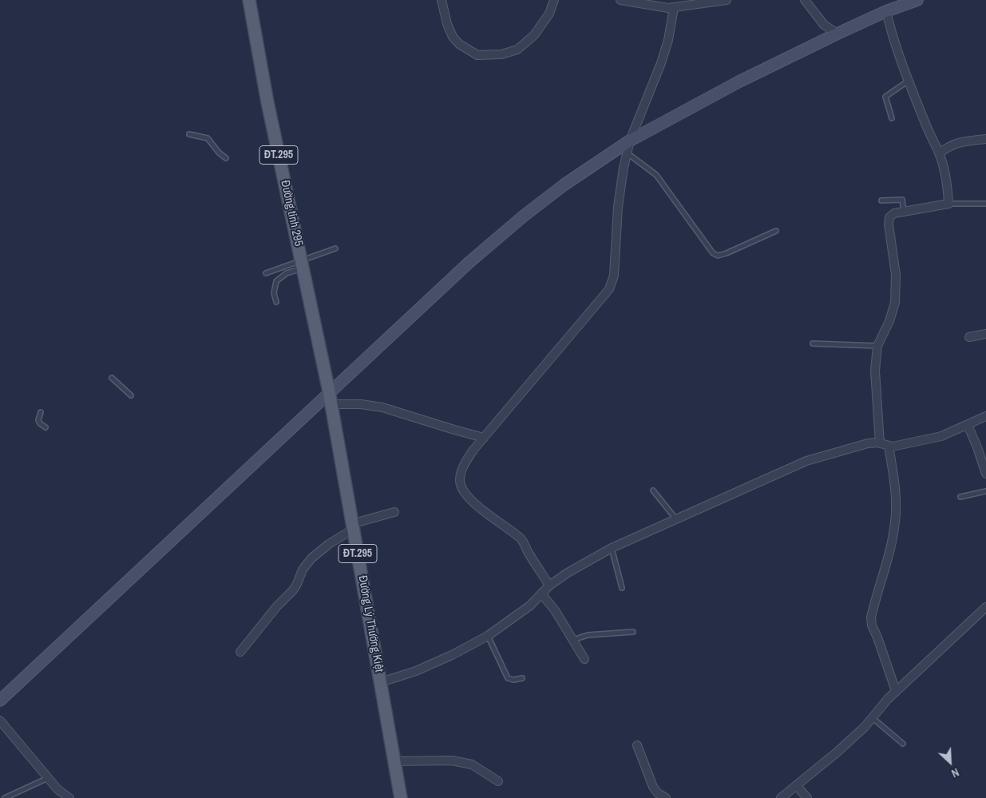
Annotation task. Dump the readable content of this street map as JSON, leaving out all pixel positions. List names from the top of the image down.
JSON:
{
  "streets": {
    "main road": ["ĐT.295", "Đường tỉnh 295", "Đường Lý Thường Kiệt"]
  },
  "crossings": [
    ["Đường tỉnh 295", "Đường Lý Thường Kiệt"]
  ],
  "north": "bottom right"
}
